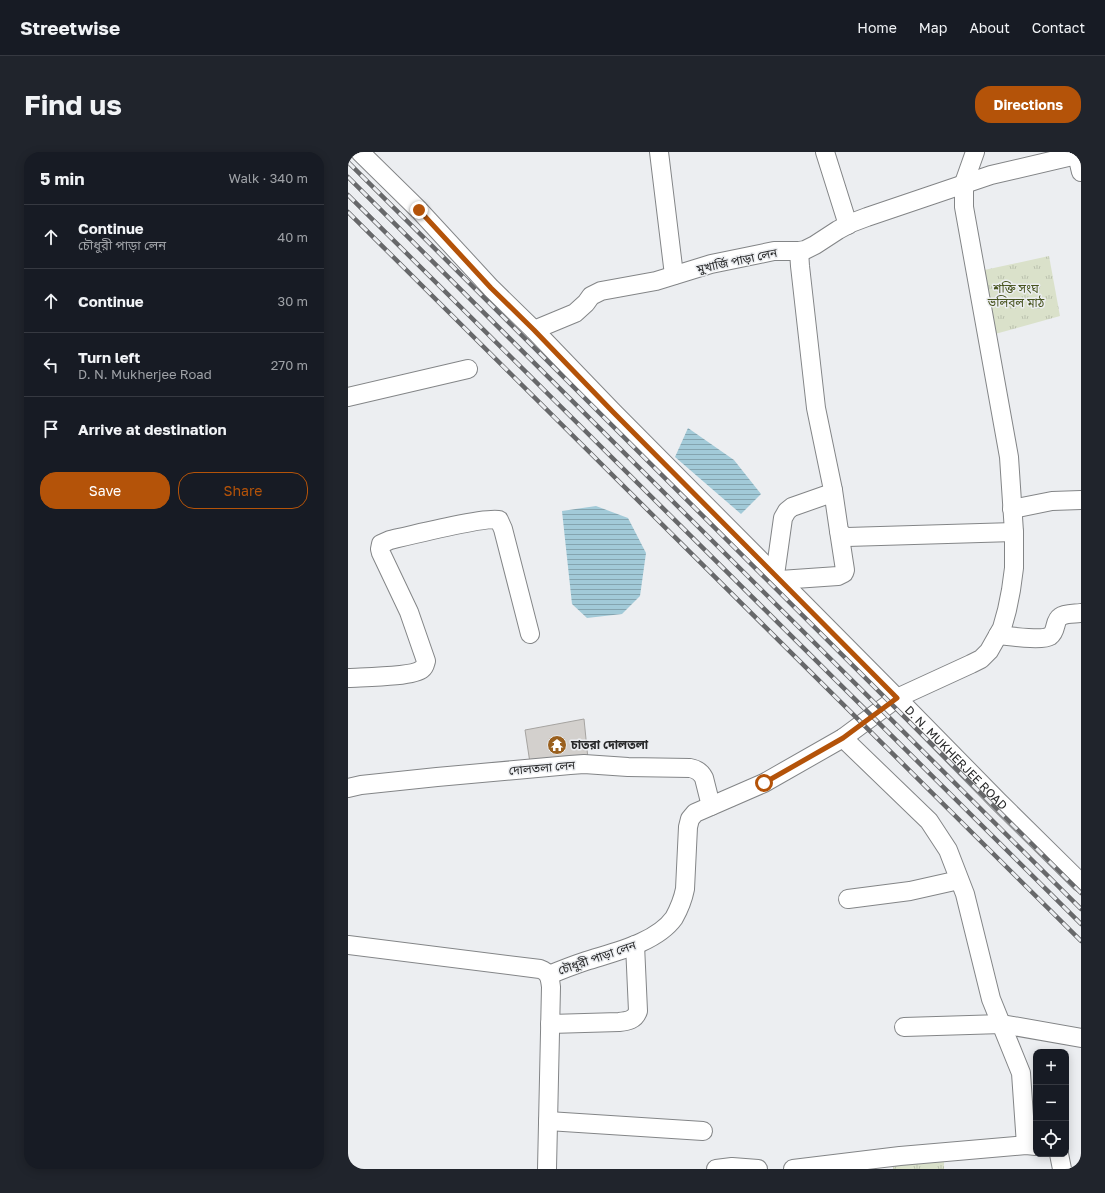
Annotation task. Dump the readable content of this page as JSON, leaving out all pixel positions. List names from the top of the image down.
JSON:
{
  "streets": {
    "street": [
      "মুখার্জি পাড়া লেন",
      "D. N. MUKHERJEE ROAD",
      "দোলতলা লেন",
      "চৌধুরী পাড়া লেন"
    ]
  },
  "crossings": [
    ["মুখার্জি পাড়া লেন", "D. N. MUKHERJEE ROAD"],
    ["মুখার্জি পাড়া লেন", "চৌধুরী পাড়া লেন"],
    ["D. N. MUKHERJEE ROAD", "চৌধুরী পাড়া লেন"],
    ["দোলতলা লেন", "চৌধুরী পাড়া লেন"]
  ],
  "parks": ["শক্তি সংঘ ভলিবল মাঠ"],
  "places": {
    "temple": ["চাতরা দোলতলা"]
  },
  "page": {
    "header": "Streetwise",
    "nav": [
      "Home",
      "Map",
      "About",
      "Contact"
    ],
    "buttons": [
      "Directions",
      ["Save", "Share"]
    ],
    "title": "Find us",
    "heading": ["5 min", "Walk · 340 m"],
    "list": [
      ["Continue", "চৌধুরী পাড়া লেন", "40 m"],
      ["Continue", "30 m"],
      ["Turn left", "D. N. Mukherjee Road", "270 m"],
      "Arrive at destination"
    ],
    "map_buttons": ["+", "−"]
  }
}
